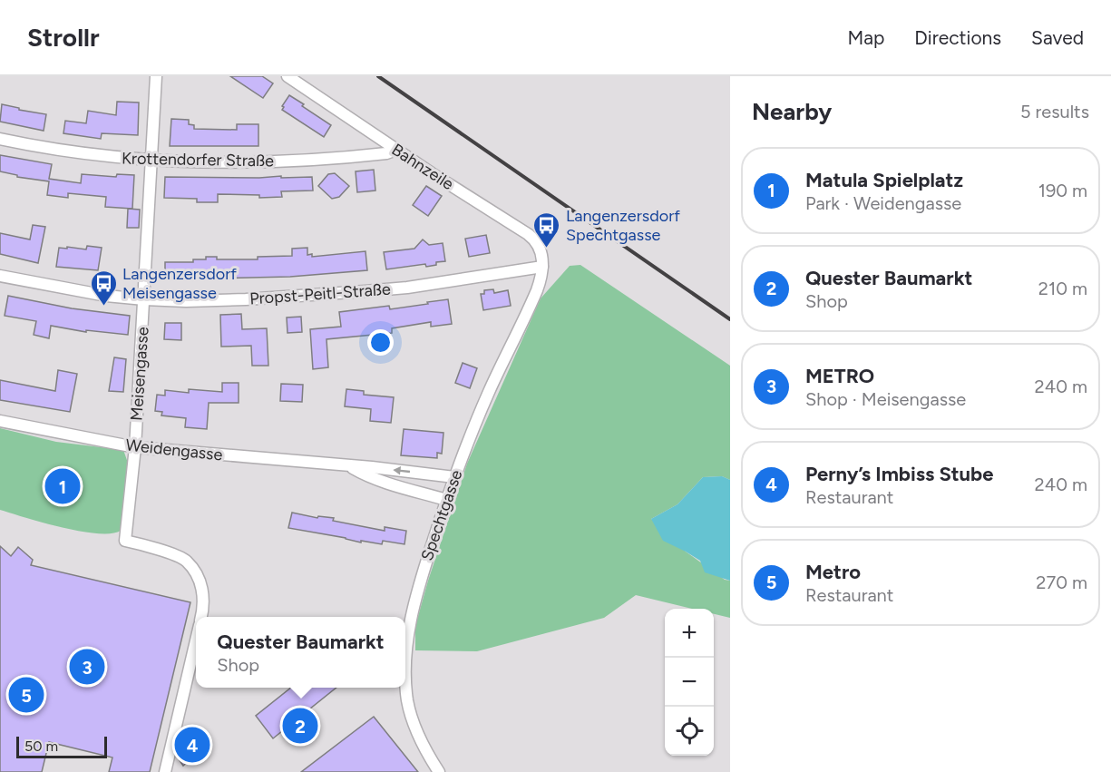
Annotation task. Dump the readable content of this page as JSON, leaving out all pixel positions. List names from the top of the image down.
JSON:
{
  "streets": {
    "street": [
      "Krottendorfer Straße",
      "Bahnzeile",
      "Propst-Peitl-Straße",
      "Meisengasse",
      "Weidengasse",
      "Spechtgasse"
    ]
  },
  "crossings": [
    ["Krottendorfer Straße", "Bahnzeile"],
    ["Krottendorfer Straße", "Meisengasse"],
    ["Bahnzeile", "Propst-Peitl-Straße"],
    ["Bahnzeile", "Spechtgasse"],
    ["Propst-Peitl-Straße", "Meisengasse"],
    ["Propst-Peitl-Straße", "Spechtgasse"],
    ["Meisengasse", "Weidengasse"],
    ["Weidengasse", "Spechtgasse"]
  ],
  "places": {
    "bus stop": ["Langenzersdorf Spechtgasse", "Langenzersdorf Meisengasse"]
  },
  "scale_bar": "50 m",
  "page": {
    "header": "Strollr",
    "nav": ["Map", "Directions", "Saved"],
    "heading": ["Nearby", "5 results"],
    "list": [
      {
        "mark": "1",
        "name": "Matula Spielplatz",
        "note": "Park · Weidengasse",
        "value": "190 m"
      },
      {
        "mark": "2",
        "name": "Quester Baumarkt",
        "note": "Shop",
        "value": "210 m"
      },
      {
        "mark": "3",
        "name": "METRO",
        "note": "Shop · Meisengasse",
        "value": "240 m"
      },
      {
        "mark": "4",
        "name": "Perny’s Imbiss Stube",
        "note": "Restaurant",
        "value": "240 m"
      },
      {
        "mark": "5",
        "name": "Metro",
        "note": "Restaurant",
        "value": "270 m"
      }
    ],
    "pins": [
      "1",
      "3",
      "5",
      "2",
      "4"
    ],
    "map_buttons": ["+", "−"],
    "popup": ["Quester Baumarkt", "Shop"],
    "scale": "50 m"
  }
}
